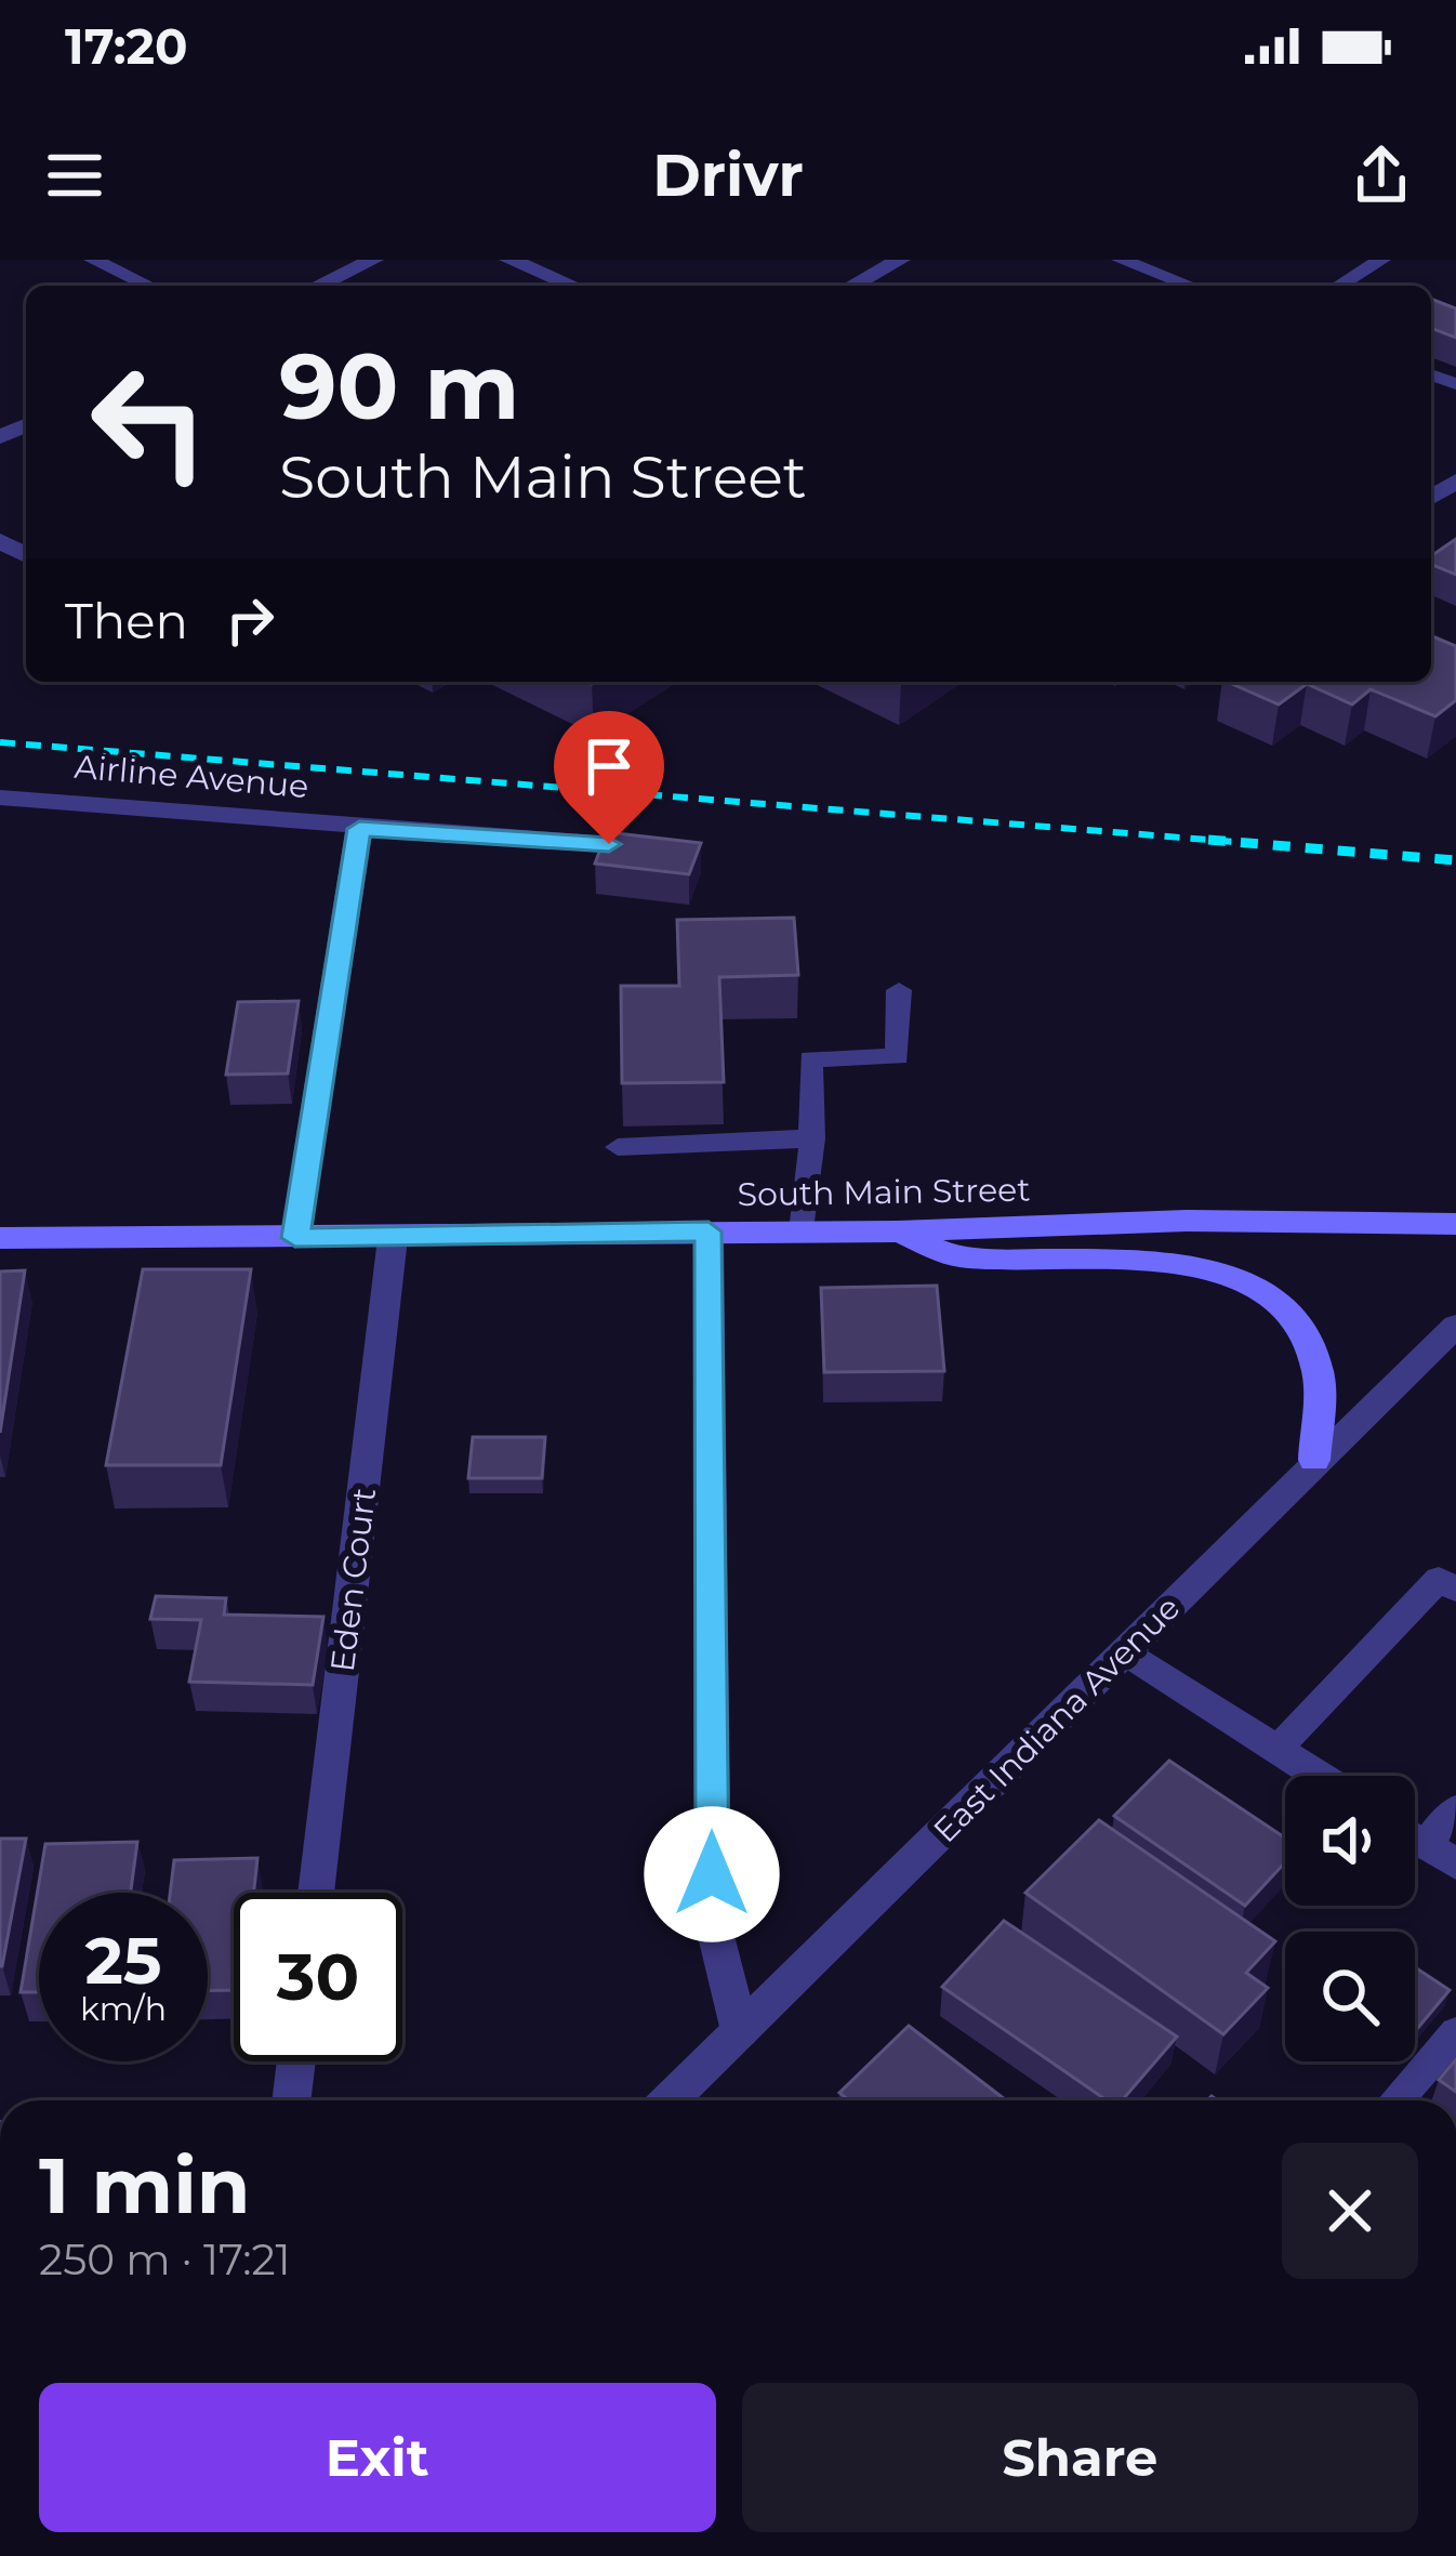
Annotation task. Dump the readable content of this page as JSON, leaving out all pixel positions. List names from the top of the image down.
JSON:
{
  "streets": {
    "main road": ["South Main Street"],
    "street": ["Airline Avenue", "Eden Court", "East Indiana Avenue"]
  },
  "crossings": [
    ["South Main Street", "Eden Court"]
  ],
  "page": {
    "status": "17:20",
    "header": "Drivr",
    "turn": ["90 m", "South Main Street"],
    "then": "Then",
    "speed": "25 km/h",
    "limit": "30",
    "heading": ["1 min", "250 m · 17:21"],
    "buttons": ["Exit", "Share"]
  }
}
